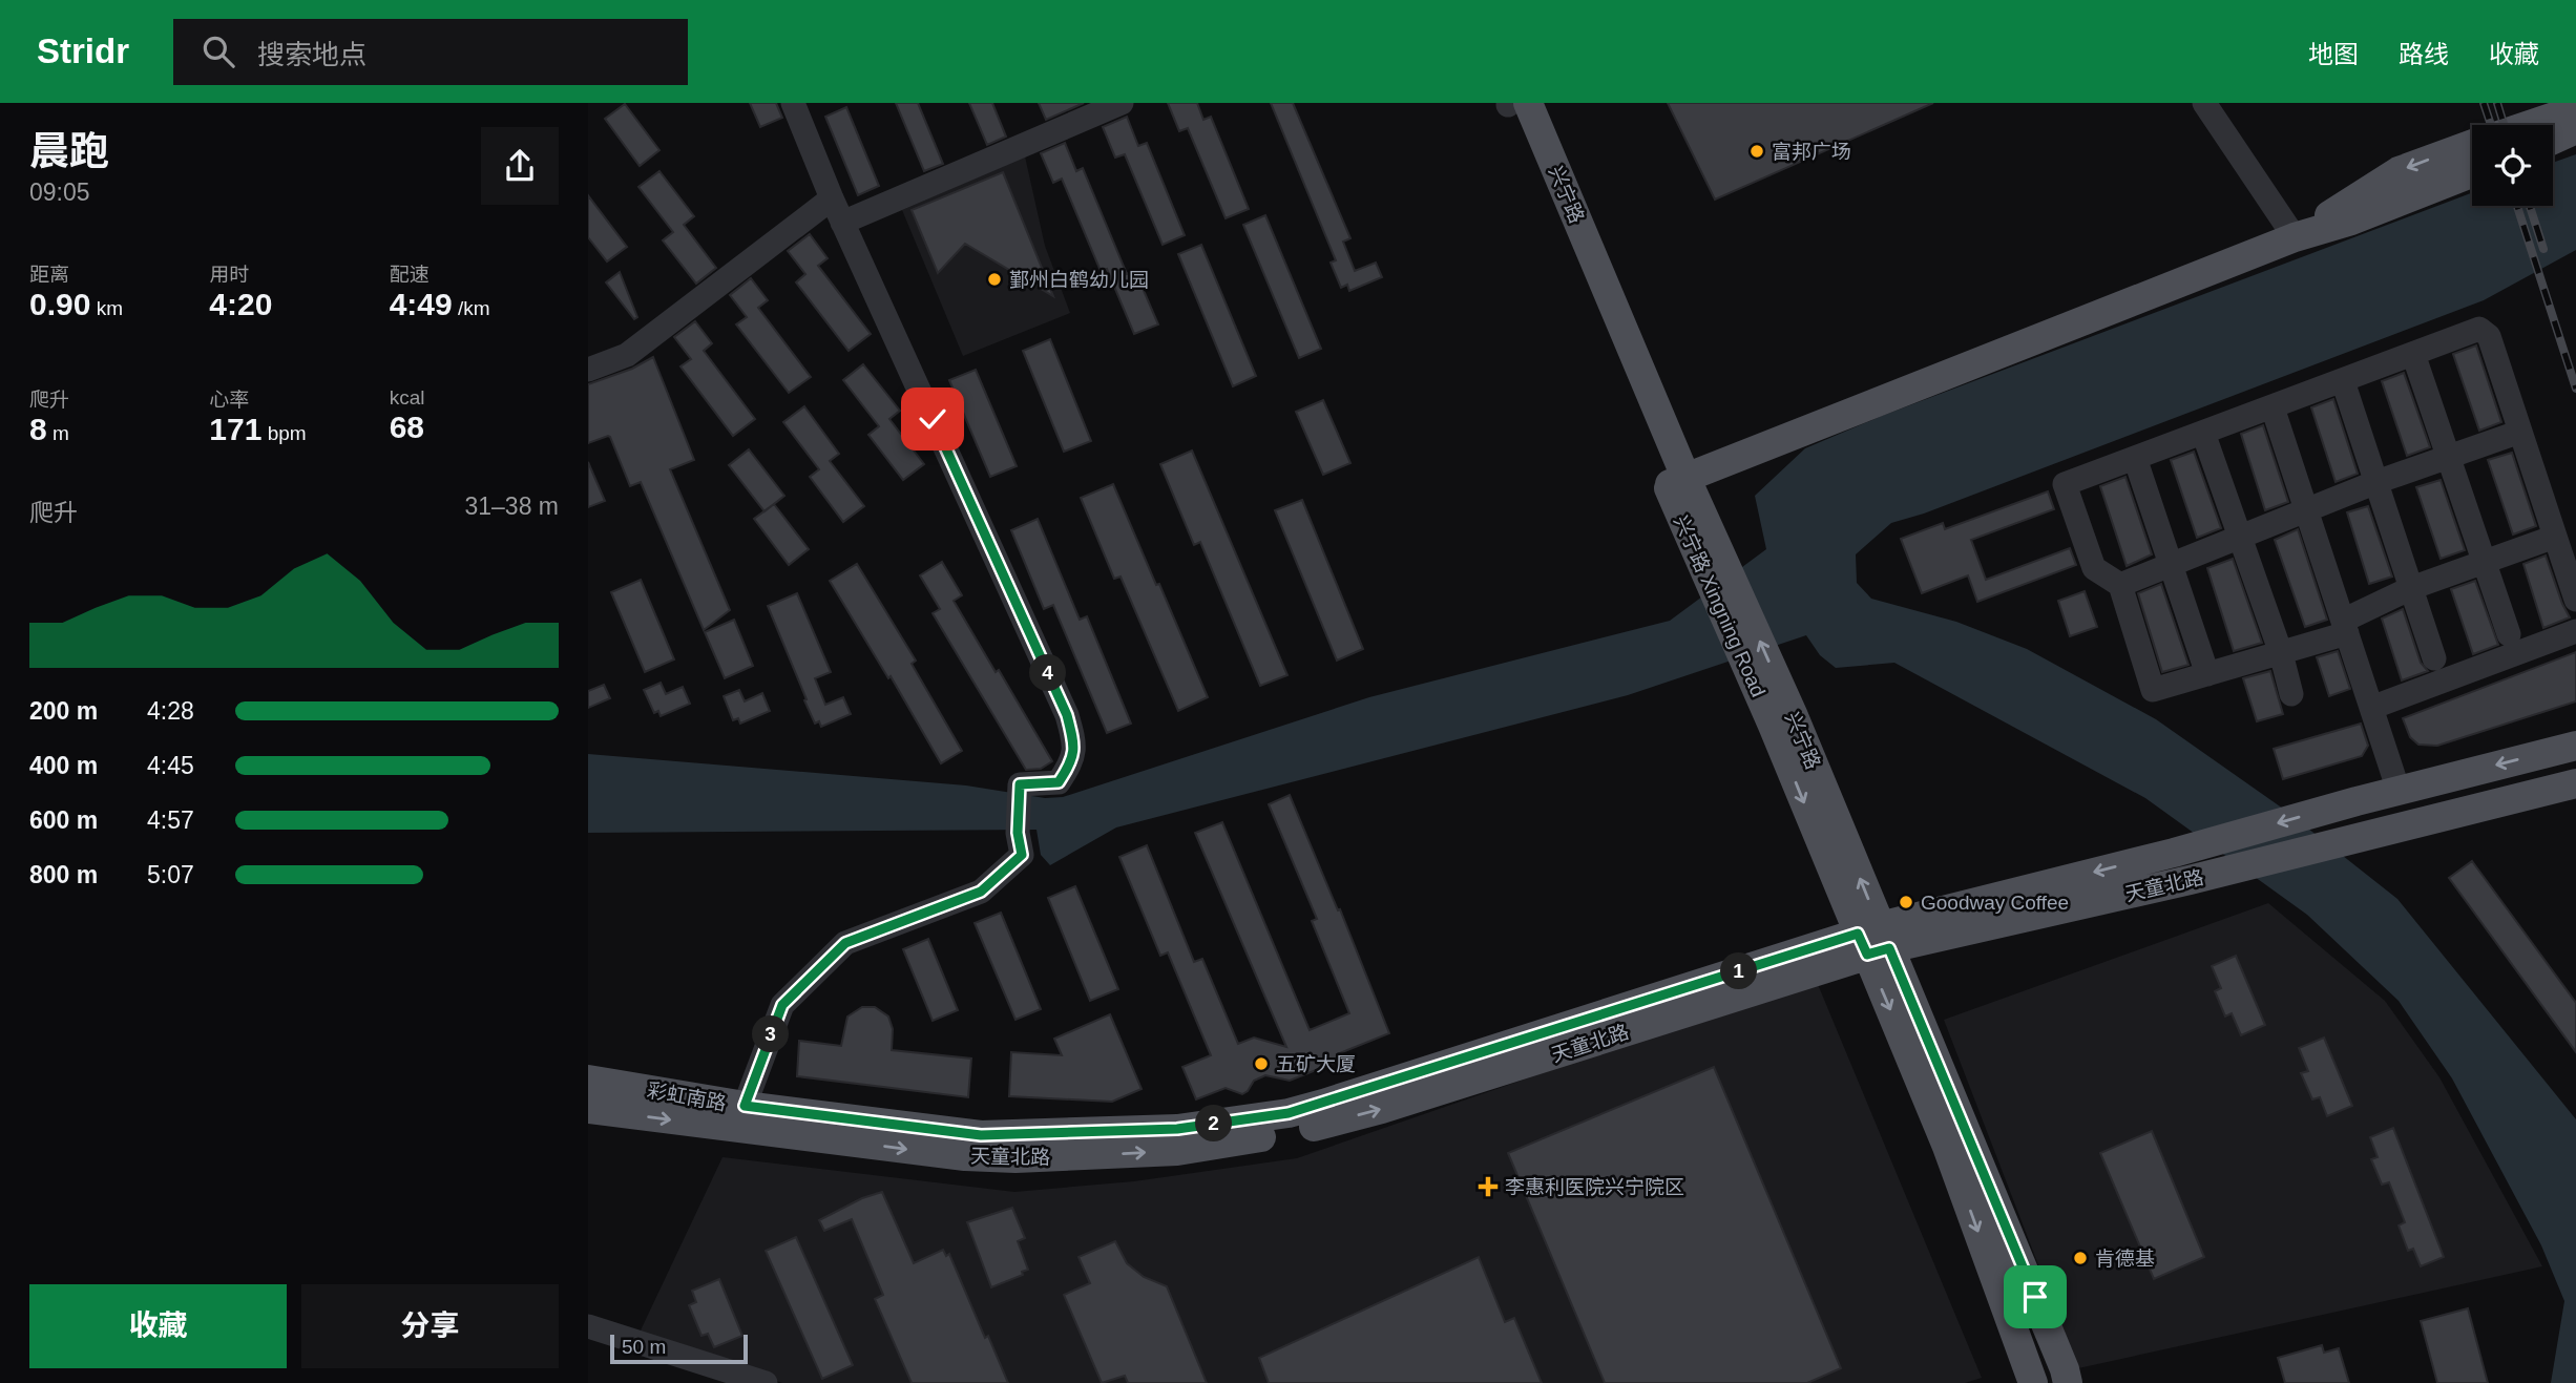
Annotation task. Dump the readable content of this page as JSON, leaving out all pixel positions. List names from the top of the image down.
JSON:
{
  "streets": {
    "main road": [
      "兴宁路",
      "兴宁路 Xingning Road",
      "天童北路",
      "彩虹南路"
    ]
  },
  "crossings": [
    ["兴宁路", "兴宁路 Xingning Road"],
    ["兴宁路", "天童北路"],
    ["兴宁路", "彩虹南路"],
    ["天童北路", "彩虹南路"]
  ],
  "places": {
    "other": [
      "富邦广场",
      "鄞州白鹤幼儿园",
      "Goodway Coffee",
      "五矿大厦",
      "肯德基"
    ],
    "health": ["李惠利医院兴宁院区"]
  },
  "scale_bar": "50 m",
  "page": {
    "header": "Stridr",
    "search": "搜索地点",
    "nav": ["地图", "路线", "收藏"],
    "heading": ["晨跑", "09:05"],
    "stats": [
      ["距离", "0.90 km"],
      ["用时", "4:20"],
      ["配速", "4:49 /km"],
      ["爬升", "8 m"],
      ["心率", "171 bpm"],
      ["kcal", "68"]
    ],
    "chart": ["爬升", "31–38 m"],
    "pins": [
      "4",
      "1",
      "3",
      "2"
    ],
    "list": [
      {
        "name": "200 m",
        "note": "4:28"
      },
      {
        "name": "400 m",
        "note": "4:45"
      },
      {
        "name": "600 m",
        "note": "4:57"
      },
      {
        "name": "800 m",
        "note": "5:07"
      }
    ],
    "buttons": ["收藏", "分享"],
    "scale": "50 m"
  }
}
